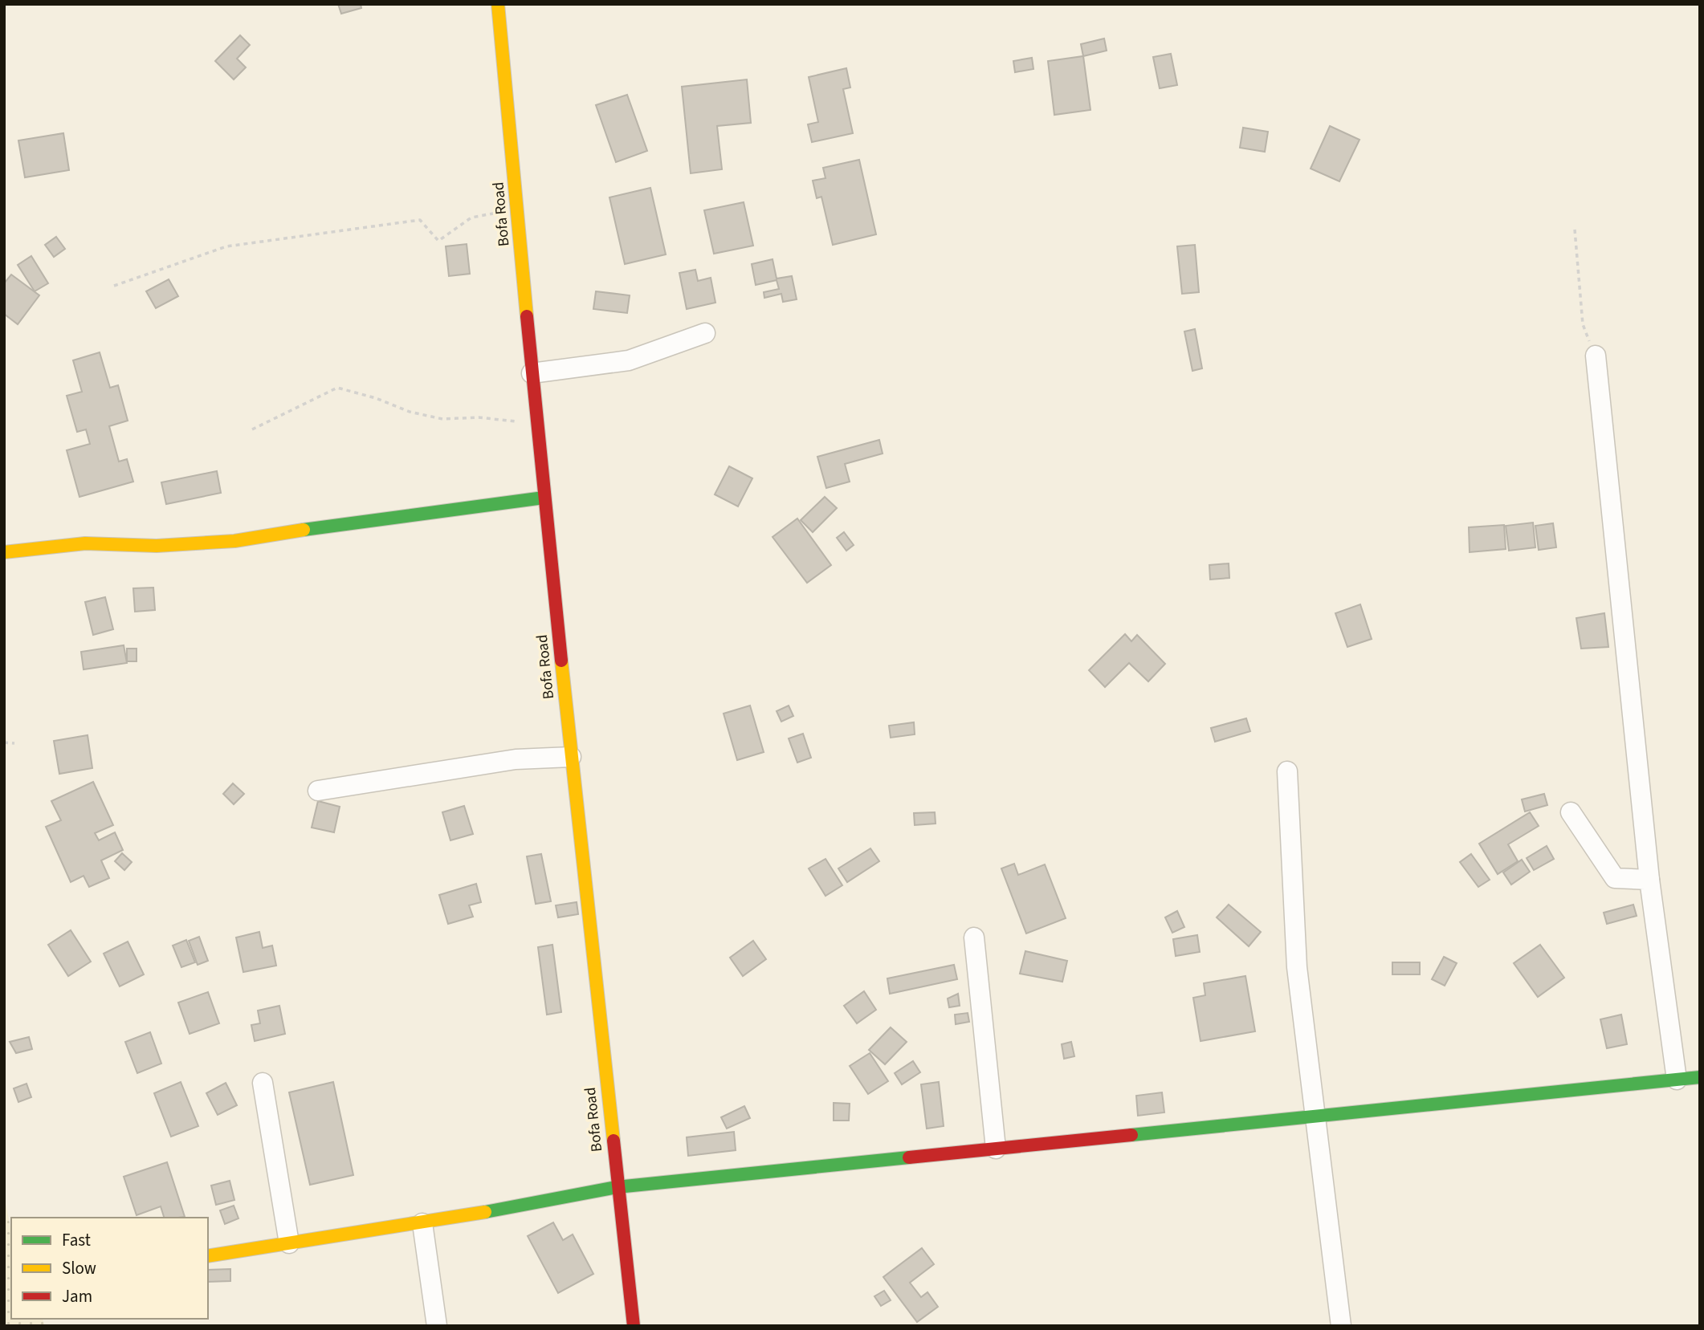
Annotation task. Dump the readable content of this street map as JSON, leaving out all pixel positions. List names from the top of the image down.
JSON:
{
  "streets": {
    "street": ["Bofa Road"]
  },
  "legend": ["Fast", "Slow", "Jam"]
}
